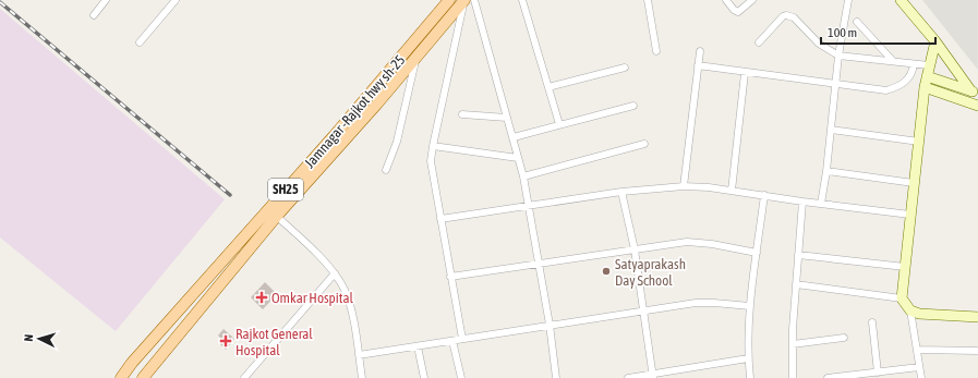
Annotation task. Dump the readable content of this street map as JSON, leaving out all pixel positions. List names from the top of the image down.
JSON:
{
  "streets": {
    "main road": ["Jamnagar -Rajkot hwy sh-25", "SH25"]
  },
  "crossings": [
    ["Jamnagar -Rajkot hwy sh-25", "SH25"]
  ],
  "places": {
    "other": ["Satyaprakash Day School"],
    "health": ["Omkar Hospital", "Rajkot General Hospital"]
  },
  "scale_bar": "100 m",
  "north": "left"
}
